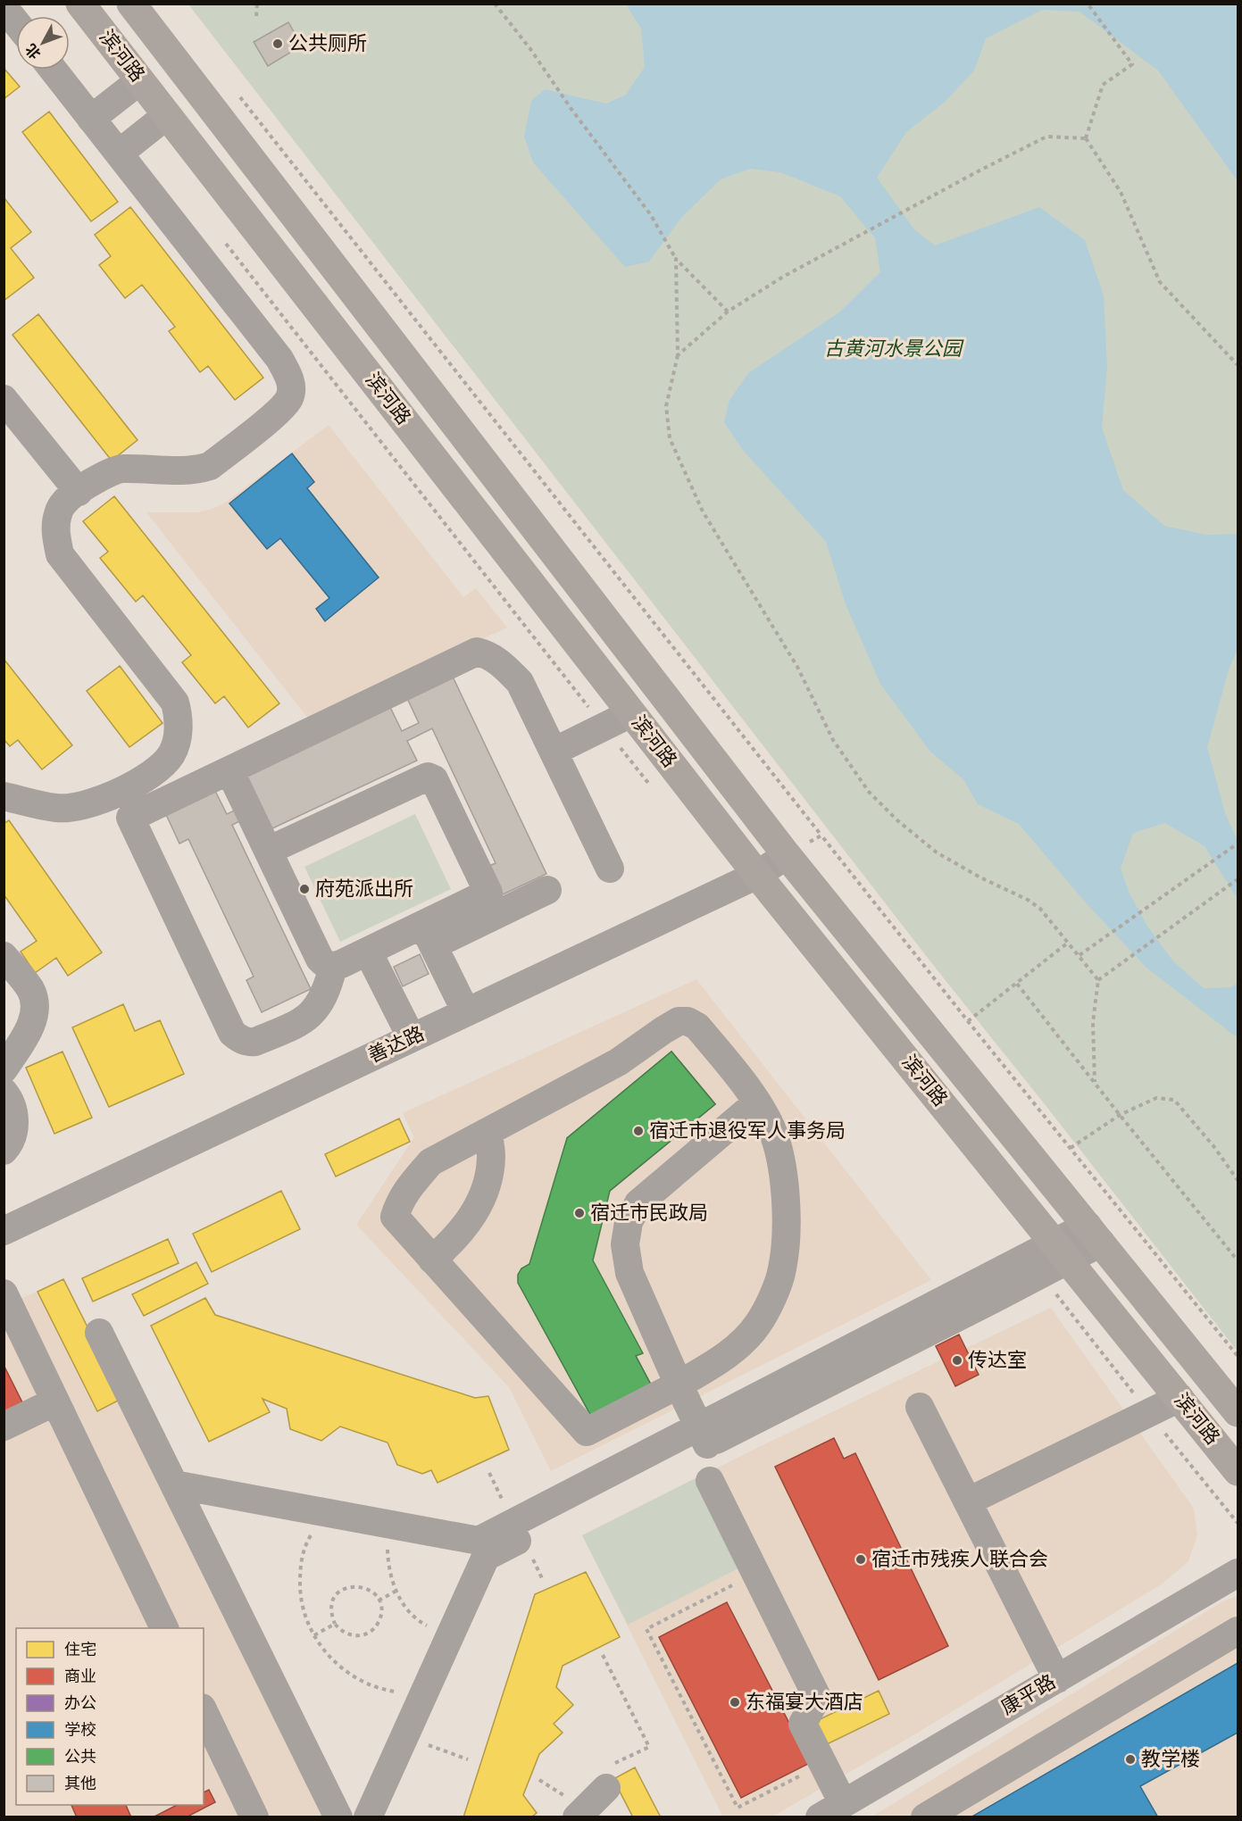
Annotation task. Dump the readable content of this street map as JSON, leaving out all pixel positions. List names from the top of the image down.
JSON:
{
  "streets": {
    "main road": ["滨河路"],
    "street": ["善达路", "康平路"]
  },
  "crossings": [
    ["滨河路", "善达路"]
  ],
  "parks": ["古黄河水景公园"],
  "places": [
    "公共厕所",
    "府苑派出所",
    "宿迁市退役军人事务局",
    "宿迁市民政局",
    "传达室",
    "宿迁市残疾人联合会",
    "东福宴大酒店",
    "教学楼"
  ],
  "legend": [
    "住宅",
    "商业",
    "办公",
    "学校",
    "公共",
    "其他"
  ],
  "north": "bottom left"
}
